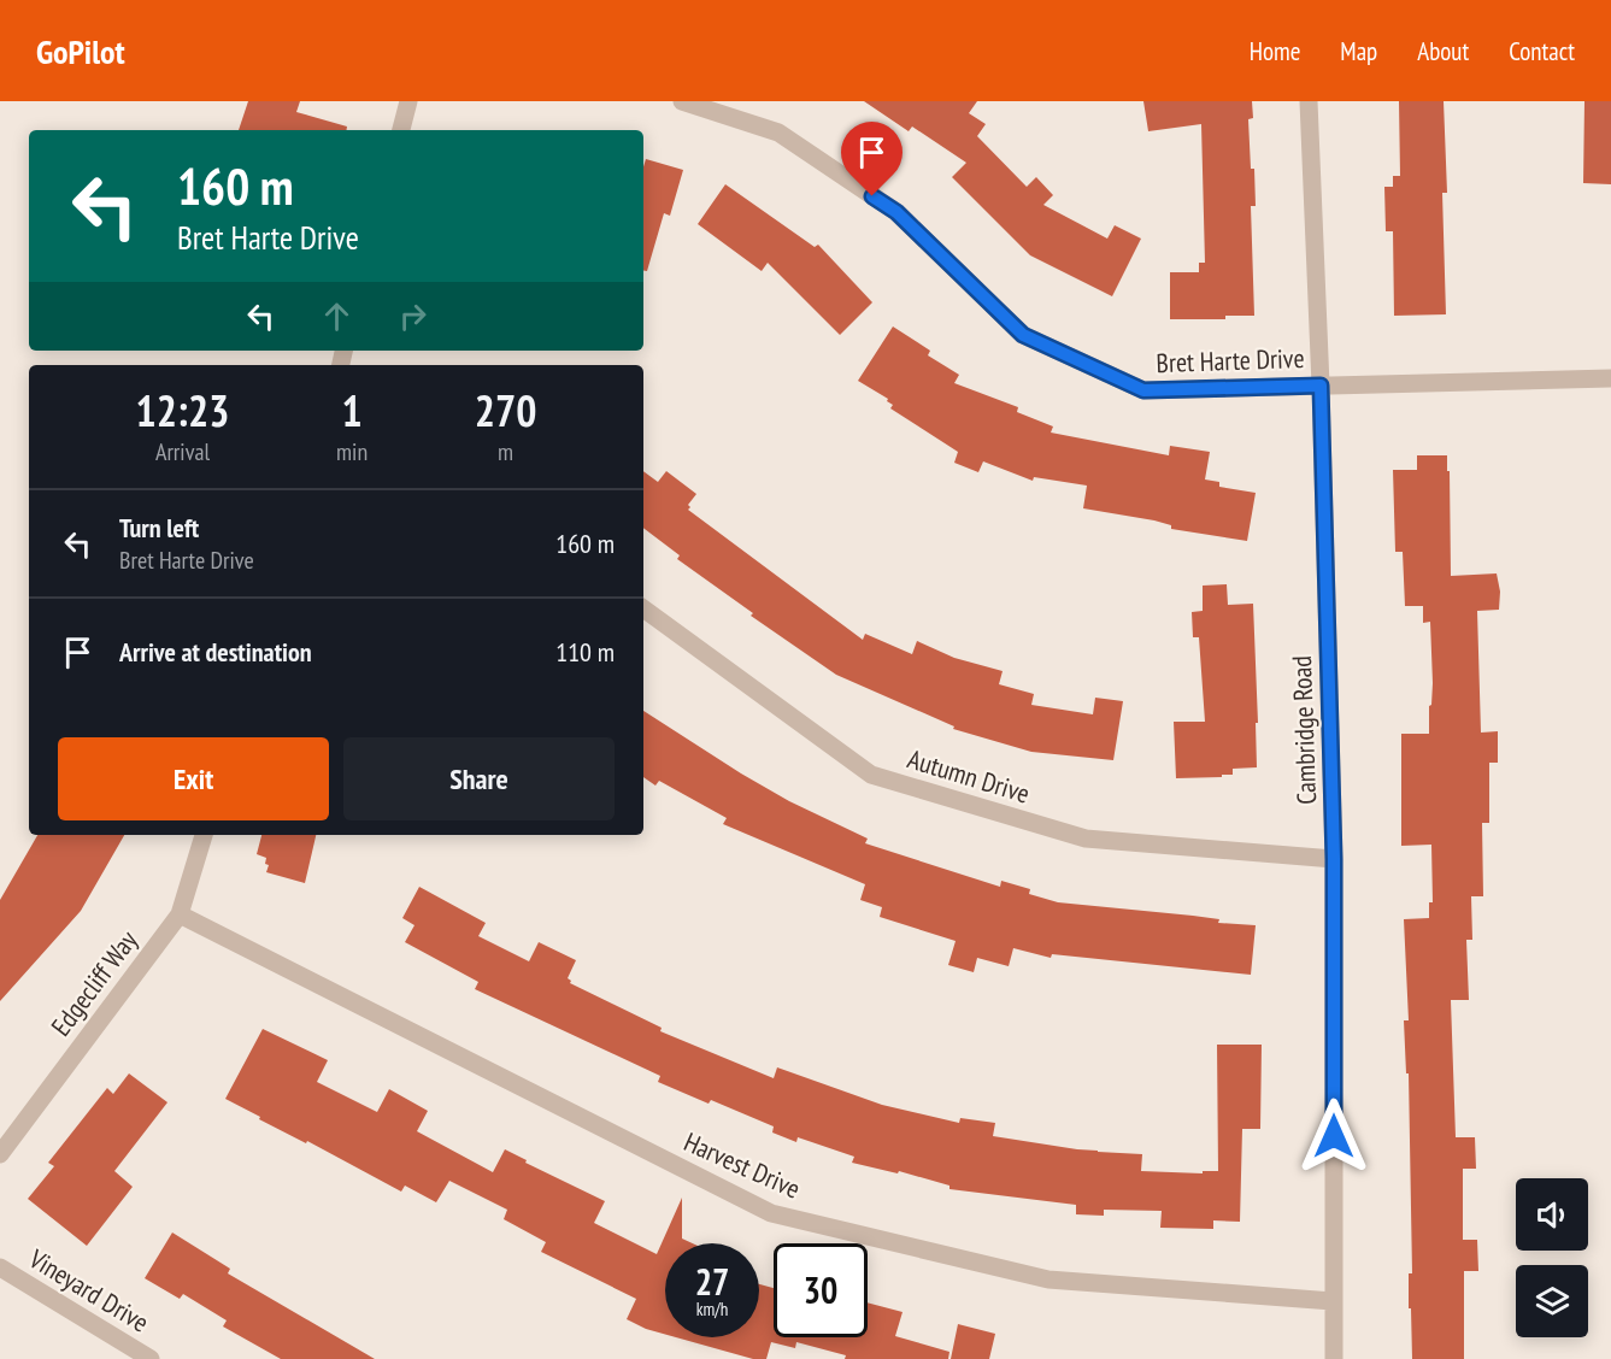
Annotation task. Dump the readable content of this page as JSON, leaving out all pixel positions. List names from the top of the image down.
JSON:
{
  "streets": {
    "street": [
      "Bret Harte Drive",
      "Cambridge Road",
      "Autumn Drive",
      "Edgecliff Way",
      "Harvest Drive",
      "Vineyard Drive"
    ]
  },
  "crossings": [
    ["Bret Harte Drive", "Cambridge Road"],
    ["Cambridge Road", "Autumn Drive"],
    ["Cambridge Road", "Harvest Drive"],
    ["Edgecliff Way", "Harvest Drive"]
  ],
  "page": {
    "header": "GoPilot",
    "nav": [
      "Home",
      "Map",
      "About",
      "Contact"
    ],
    "turn": ["160 m", "Bret Harte Drive"],
    "eta": [
      "12:23",
      "Arrival",
      "1",
      "min",
      "270",
      "m"
    ],
    "list": [
      {
        "name": "Turn left",
        "note": "Bret Harte Drive",
        "value": "160 m"
      },
      {
        "name": "Arrive at destination",
        "value": "110 m"
      }
    ],
    "buttons": ["Exit", "Share"],
    "speed": "27 km/h",
    "limit": "30"
  }
}
